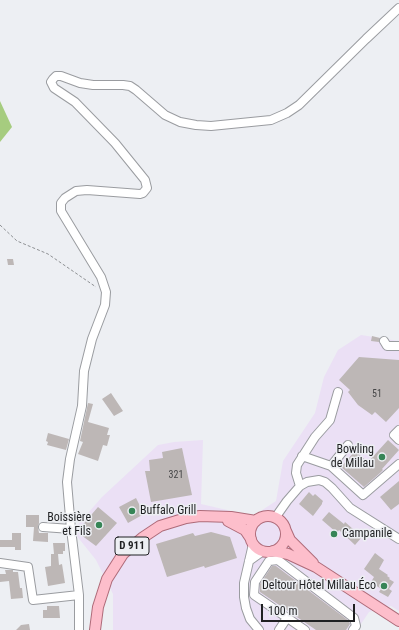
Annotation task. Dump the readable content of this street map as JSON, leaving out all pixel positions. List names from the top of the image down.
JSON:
{
  "streets": {
    "main road": ["D 911"]
  },
  "places": [
    "Bowling de Millau",
    "Buffalo Grill",
    "Boissière et Fils",
    "Campanile",
    "Deltour Hôtel Millau Éco"
  ],
  "house_numbers": ["51", "321"],
  "scale_bar": "100 m"
}
